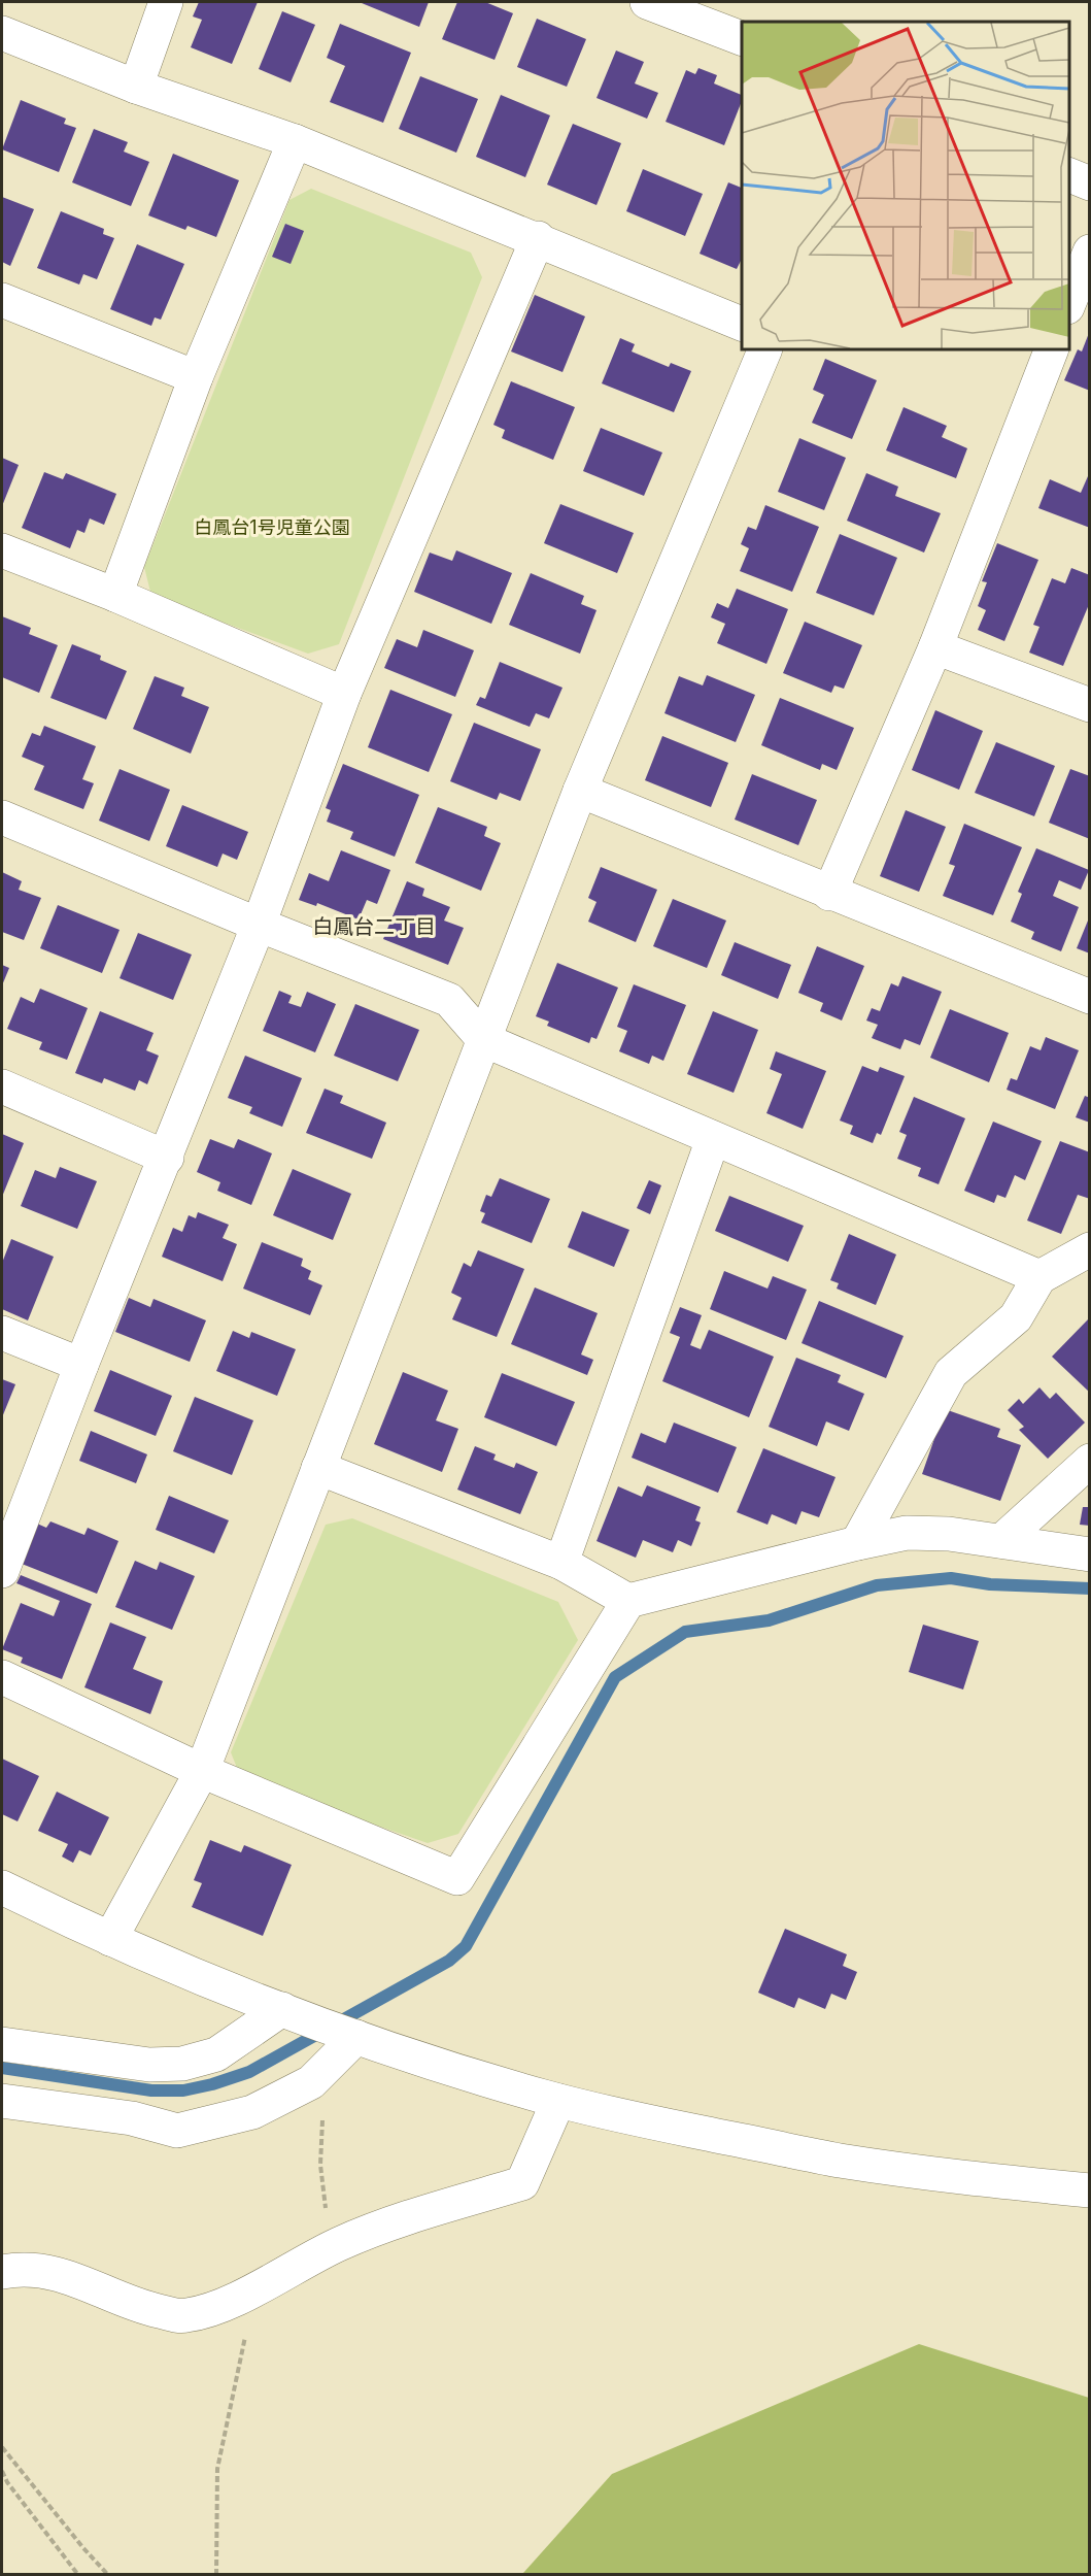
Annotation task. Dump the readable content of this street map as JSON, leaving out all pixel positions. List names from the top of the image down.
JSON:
{
  "districts": ["白鳳台二丁目"],
  "parks": ["白鳳台1号児童公園"]
}
